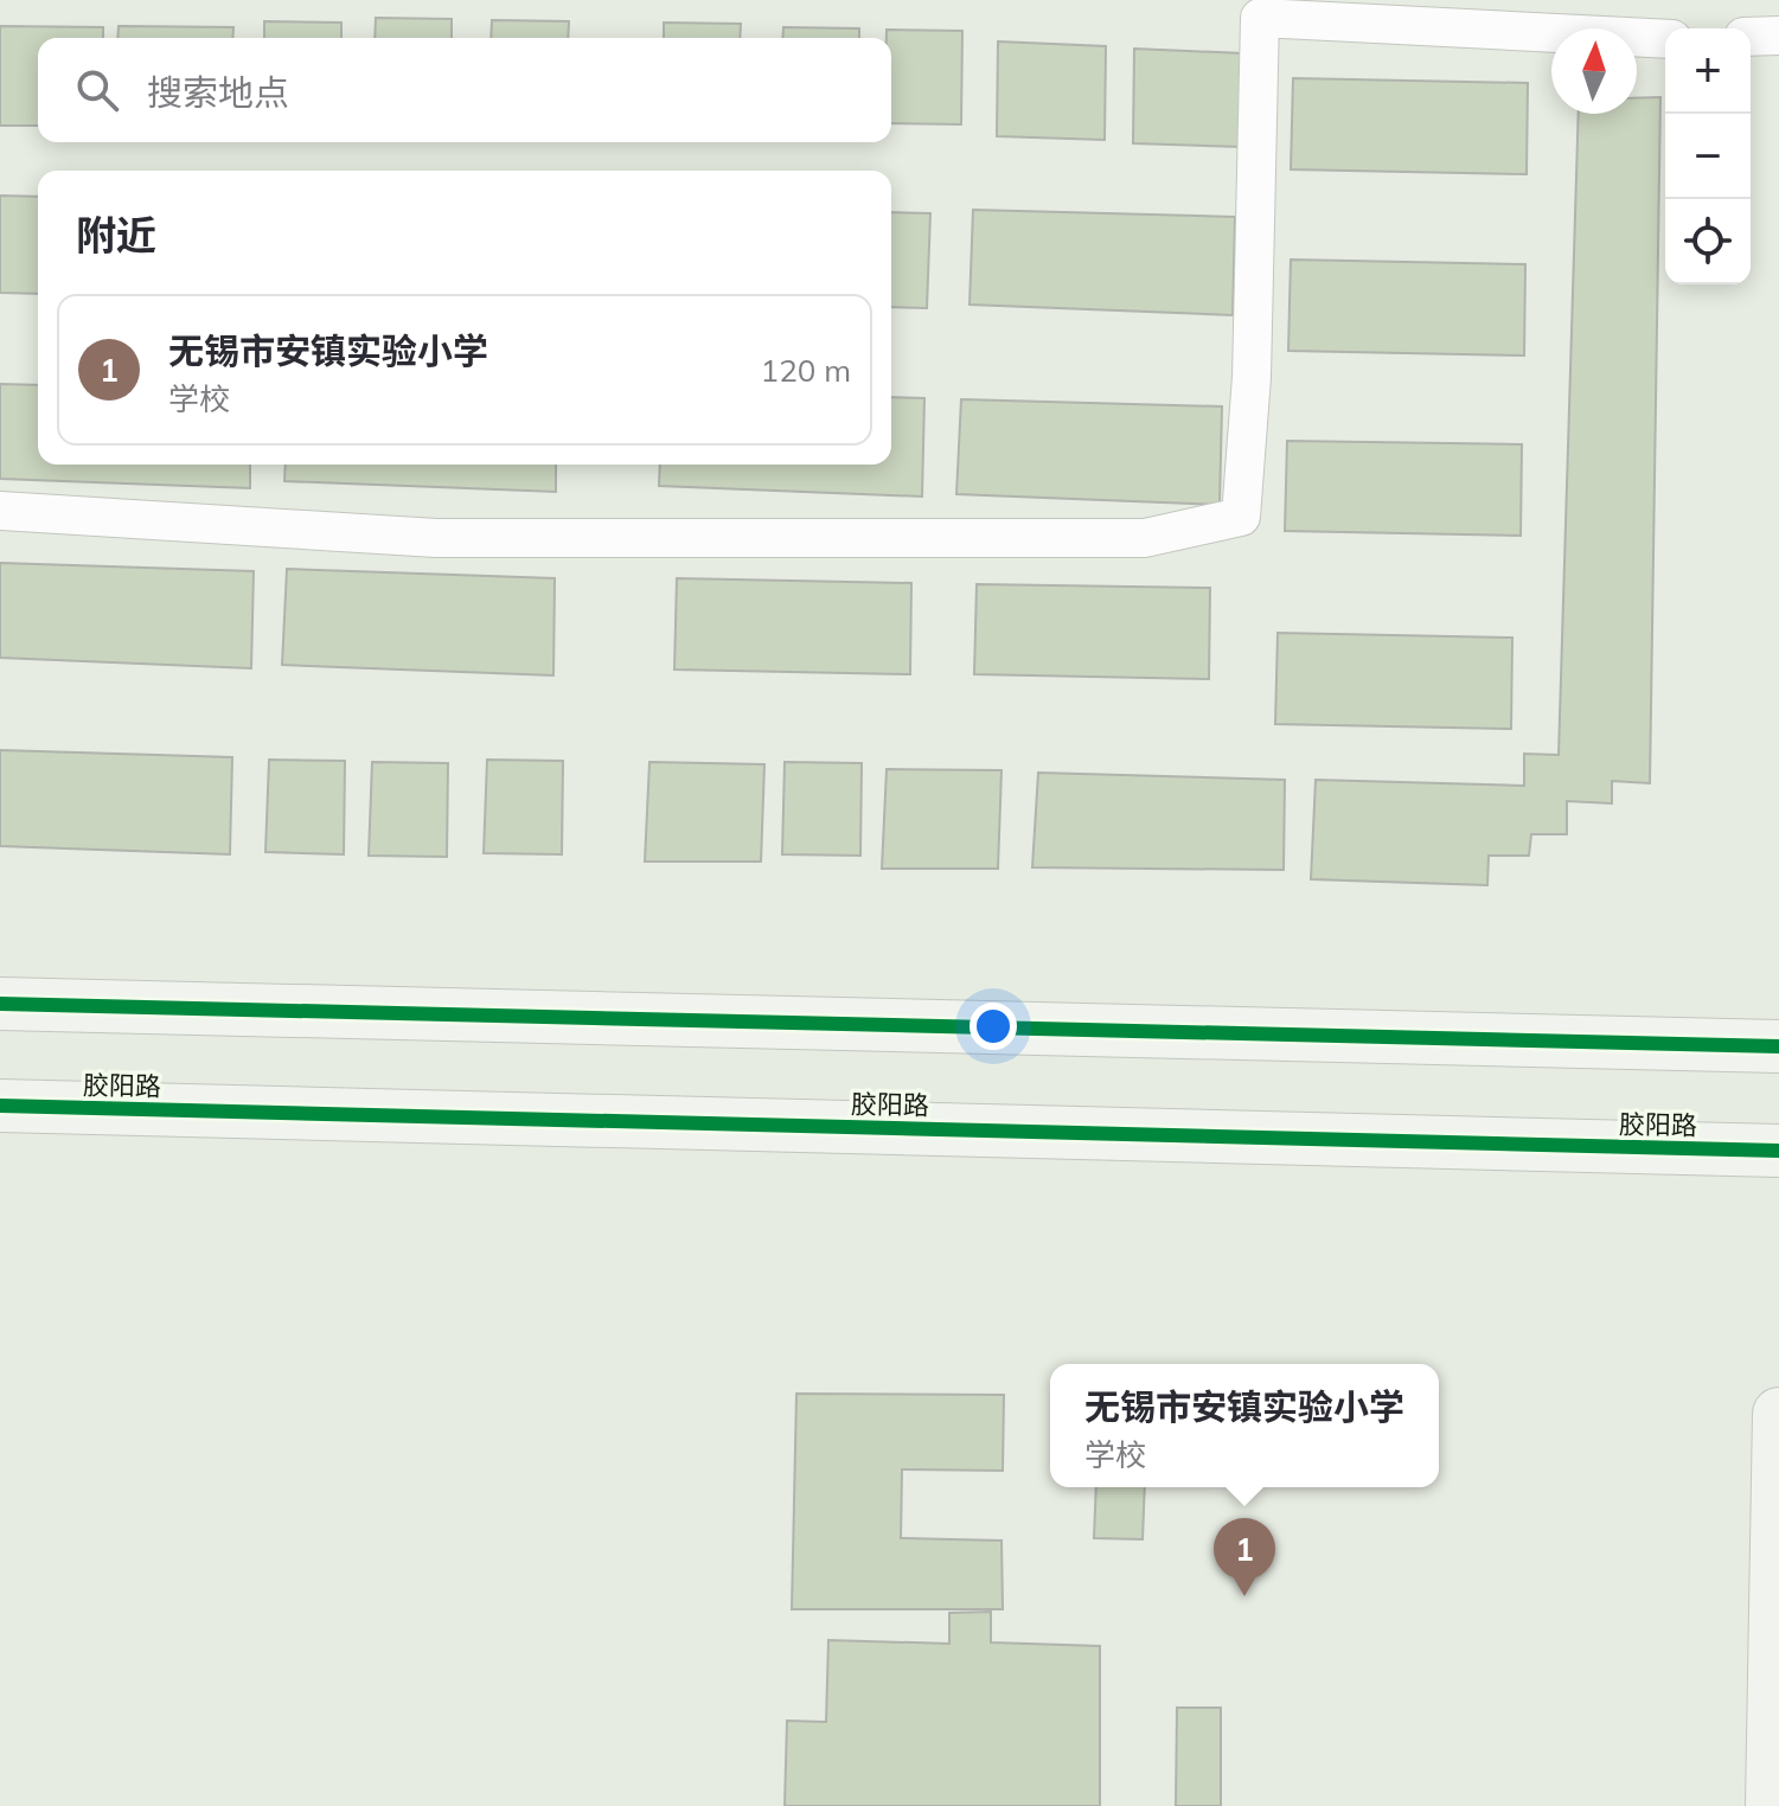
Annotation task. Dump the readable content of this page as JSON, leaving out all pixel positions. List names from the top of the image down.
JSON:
{
  "streets": {
    "main road": ["胶阳路"]
  },
  "north": "top",
  "page": {
    "map_buttons": ["+", "−"],
    "search": "搜索地点",
    "heading": "附近",
    "list": [
      {
        "mark": "1",
        "name": "无锡市安镇实验小学",
        "note": "学校",
        "value": "120 m"
      }
    ],
    "popup": ["无锡市安镇实验小学", "学校"],
    "pins": "1"
  }
}
